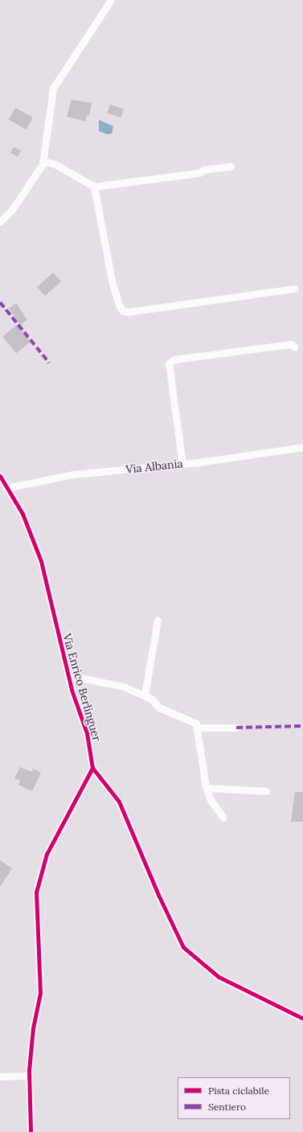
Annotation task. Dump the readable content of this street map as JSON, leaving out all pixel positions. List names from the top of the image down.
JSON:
{
  "streets": {
    "street": ["Via Albania", "Via Enrico Berlinguer"]
  },
  "crossings": [
    ["Via Albania", "Via Enrico Berlinguer"]
  ],
  "legend": ["Pista ciclabile", "Sentiero"]
}
